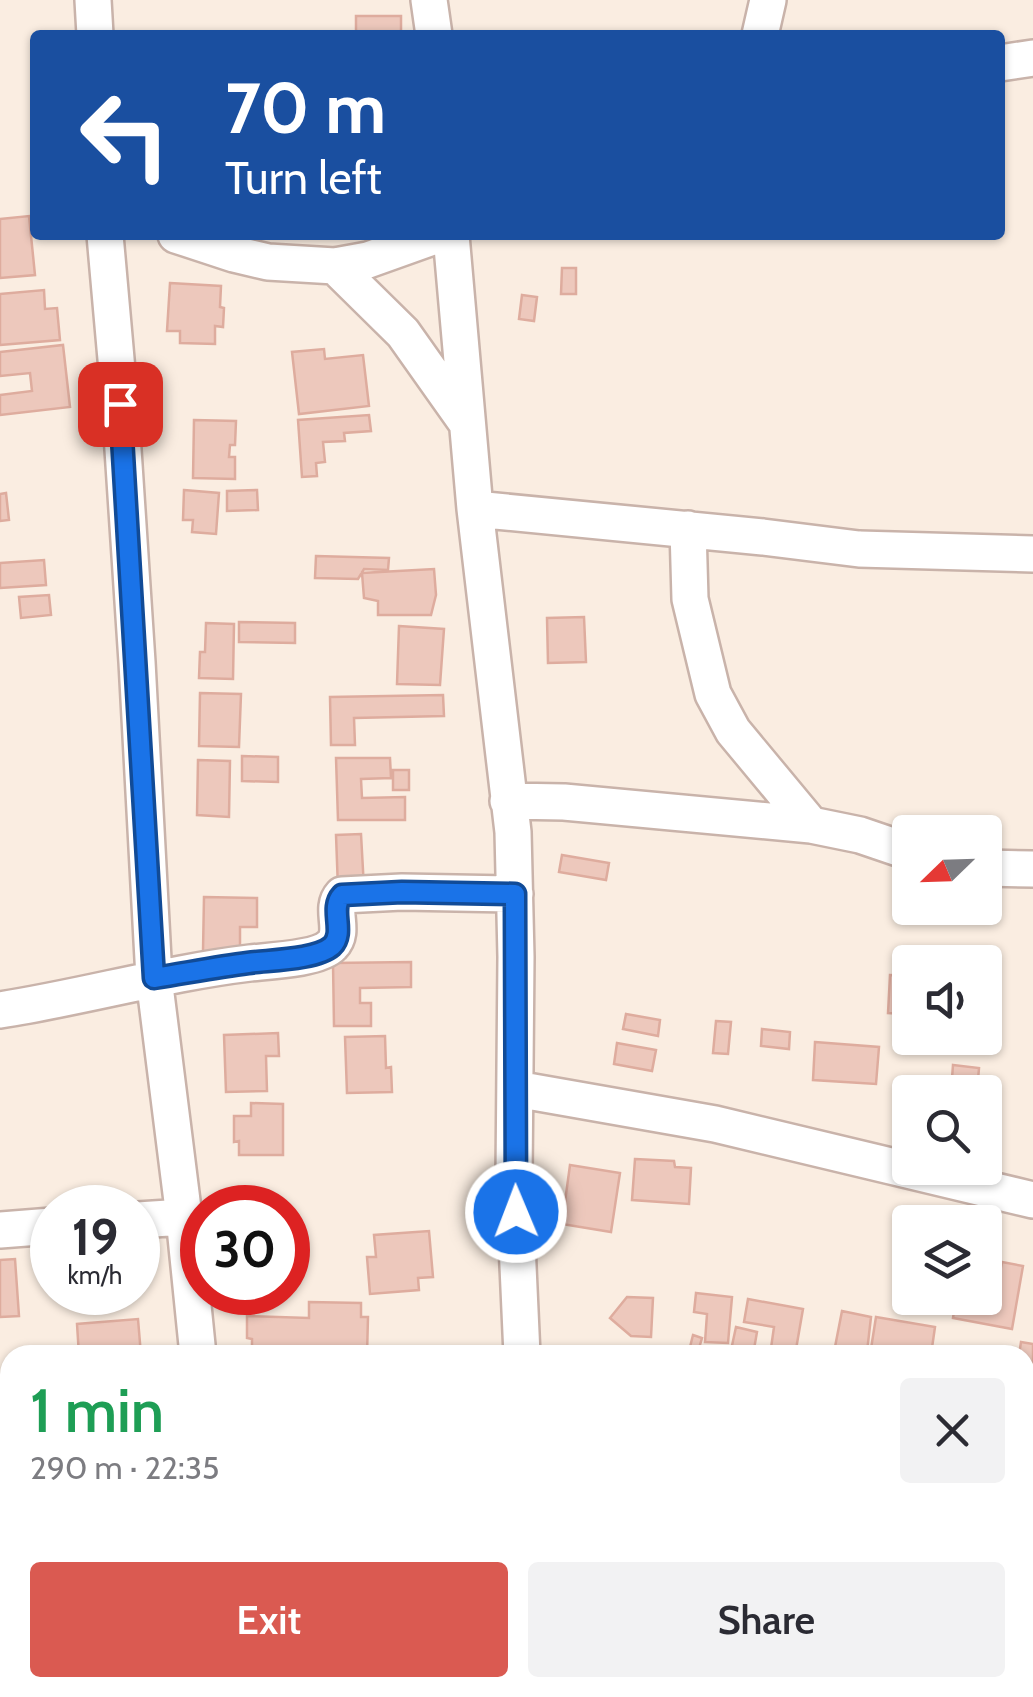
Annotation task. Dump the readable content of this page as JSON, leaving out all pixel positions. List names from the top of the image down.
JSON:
{
  "north": "bottom left",
  "page": {
    "turn": ["70 m", "Turn left"],
    "speed": "19 km/h",
    "limit": "30",
    "heading": ["1 min", "290 m · 22:35"],
    "buttons": ["Exit", "Share"]
  }
}
